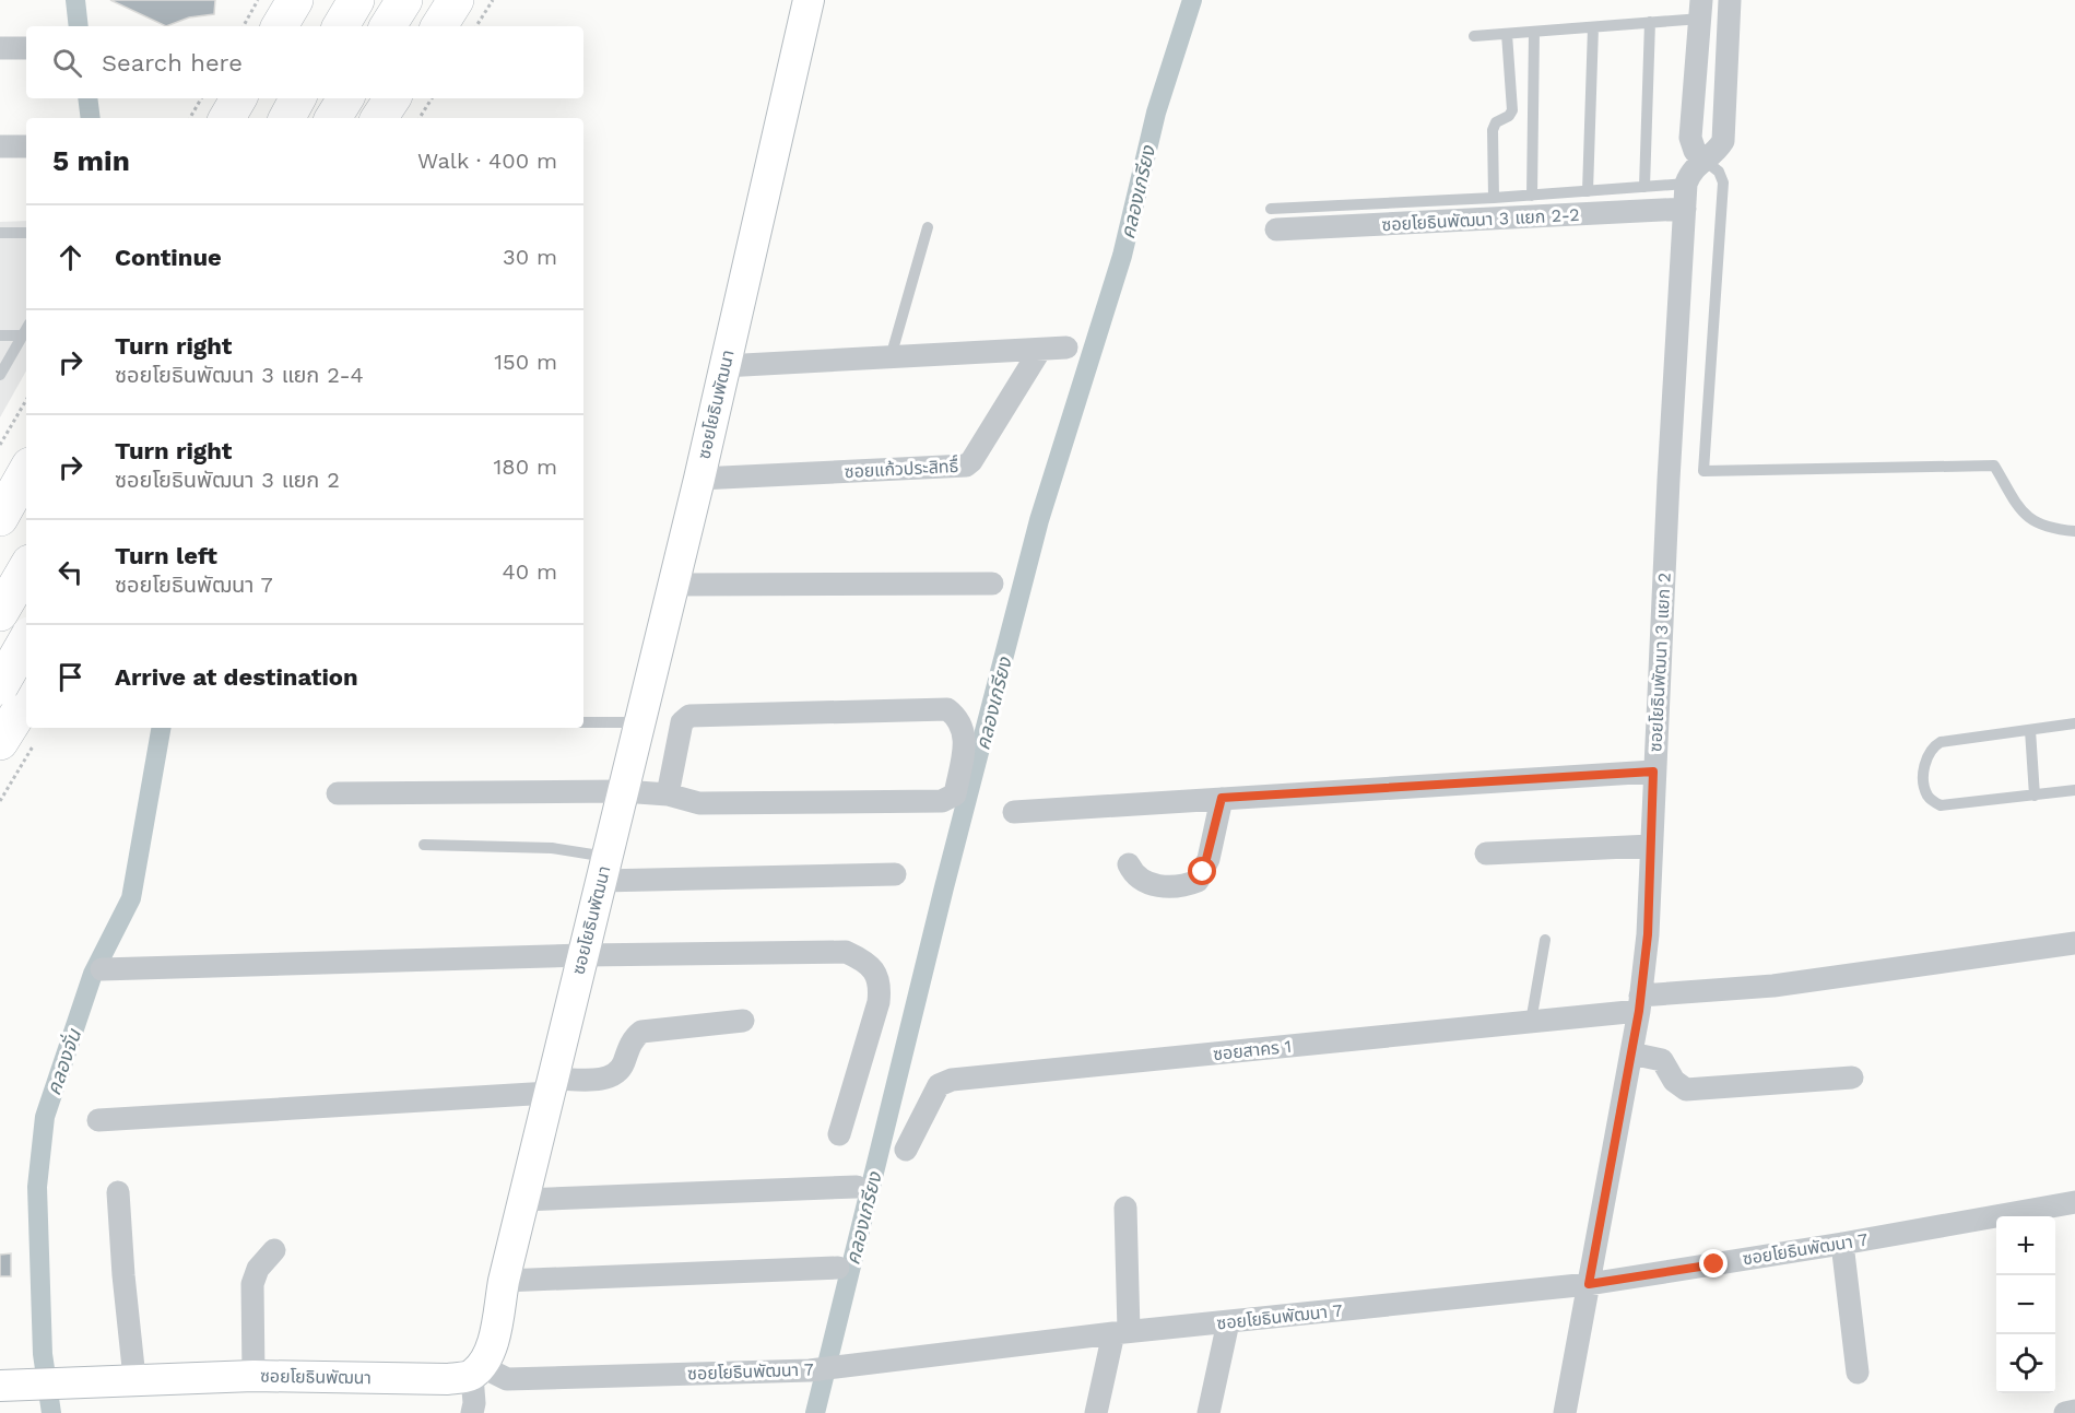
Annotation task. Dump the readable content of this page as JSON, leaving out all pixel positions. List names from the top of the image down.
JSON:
{
  "streets": {
    "street": [
      "ซอยโยธินพัฒนา 3 แยก 2-2",
      "ซอยโยธินพัฒนา",
      "ซอยแก้วประสิทธื์",
      "ซอยโยธินพัฒนา 3 แยก 2",
      "ซอยสาคร 1",
      "ซอยโยธินพัฒนา 7"
    ]
  },
  "crossings": [
    ["ซอยโยธินพัฒนา 3 แยก 2-2", "ซอยโยธินพัฒนา 3 แยก 2"],
    ["ซอยโยธินพัฒนา", "ซอยแก้วประสิทธื์"],
    ["ซอยโยธินพัฒนา", "ซอยโยธินพัฒนา 7"],
    ["ซอยโยธินพัฒนา 3 แยก 2", "ซอยสาคร 1"],
    ["ซอยโยธินพัฒนา 3 แยก 2", "ซอยโยธินพัฒนา 7"]
  ],
  "water": ["คลองเกรียง", "คลองจั่น"],
  "page": {
    "search": "Search here",
    "heading": ["5 min", "Walk · 400 m"],
    "list": [
      ["Continue", "30 m"],
      ["Turn right", "ซอยโยธินพัฒนา 3 แยก 2-4", "150 m"],
      ["Turn right", "ซอยโยธินพัฒนา 3 แยก 2", "180 m"],
      ["Turn left", "ซอยโยธินพัฒนา 7", "40 m"],
      "Arrive at destination"
    ],
    "map_buttons": ["+", "−"]
  }
}
